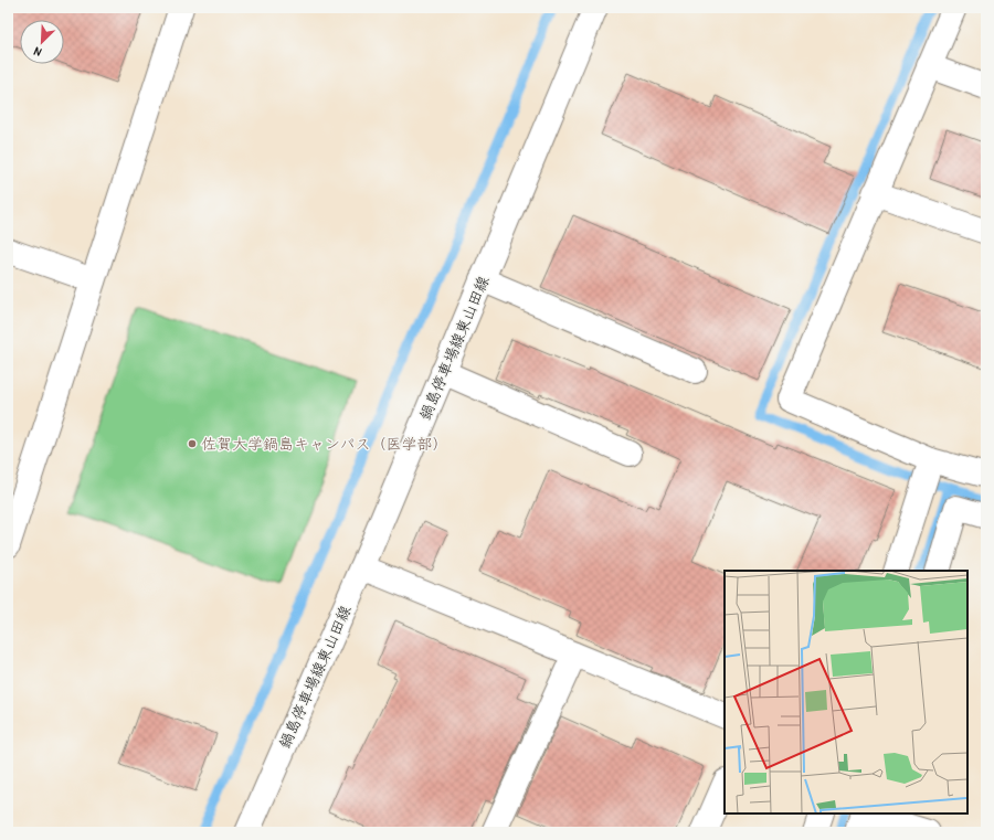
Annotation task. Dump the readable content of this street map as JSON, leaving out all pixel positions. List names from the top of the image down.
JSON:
{
  "streets": {
    "street": ["鍋島停車場線東山田線"]
  },
  "places": ["佐賀大学鍋島キャンパス（医学部）"],
  "north": "bottom left"
}
